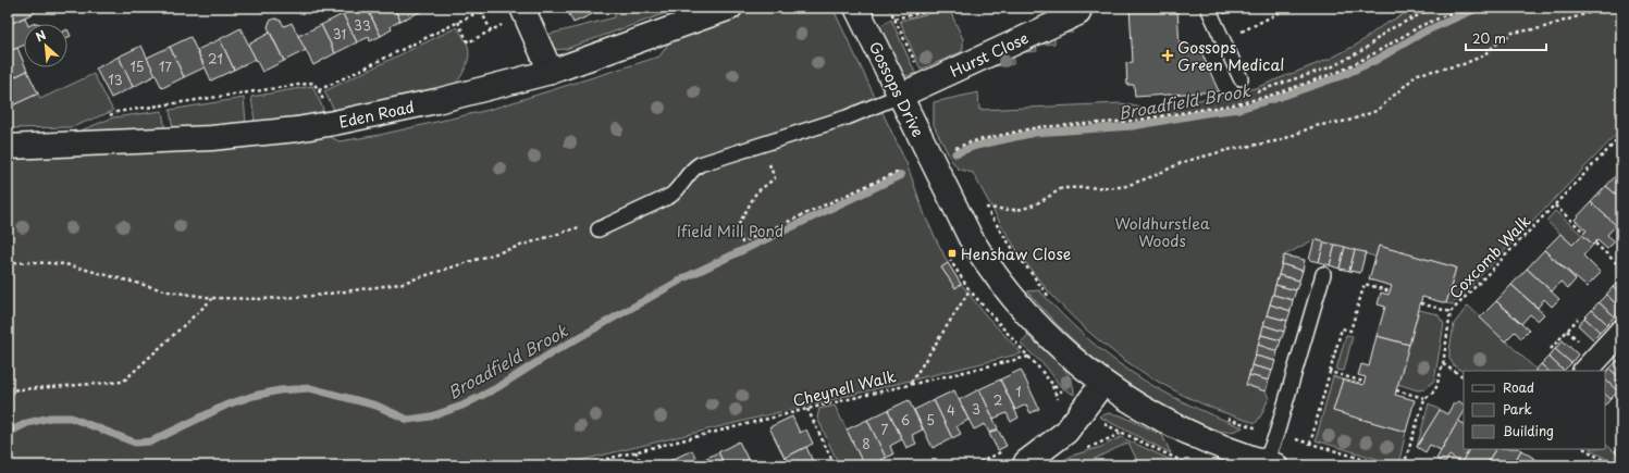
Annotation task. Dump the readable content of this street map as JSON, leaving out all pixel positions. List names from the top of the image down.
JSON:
{
  "streets": {
    "street": ["Hurst Close", "Gossops Drive", "Eden Road"],
    "path": ["Coxcomb Walk", "Cheynell Walk"]
  },
  "crossings": [
    ["Hurst Close", "Gossops Drive"]
  ],
  "water": ["Broadfield Brook"],
  "parks": ["Woldhurstlea Woods", "Ifield Mill Pond"],
  "places": {
    "health": ["Gossops Green Medical"],
    "transit": ["Henshaw Close"]
  },
  "house_numbers": [
    "33",
    "31",
    "21",
    "15",
    "17",
    "13",
    "1",
    "2",
    "3",
    "4",
    "6",
    "5",
    "7",
    "8"
  ],
  "legend": ["Road", "Park", "Building"],
  "scale_bar": "20 m",
  "north": "top left"
}
